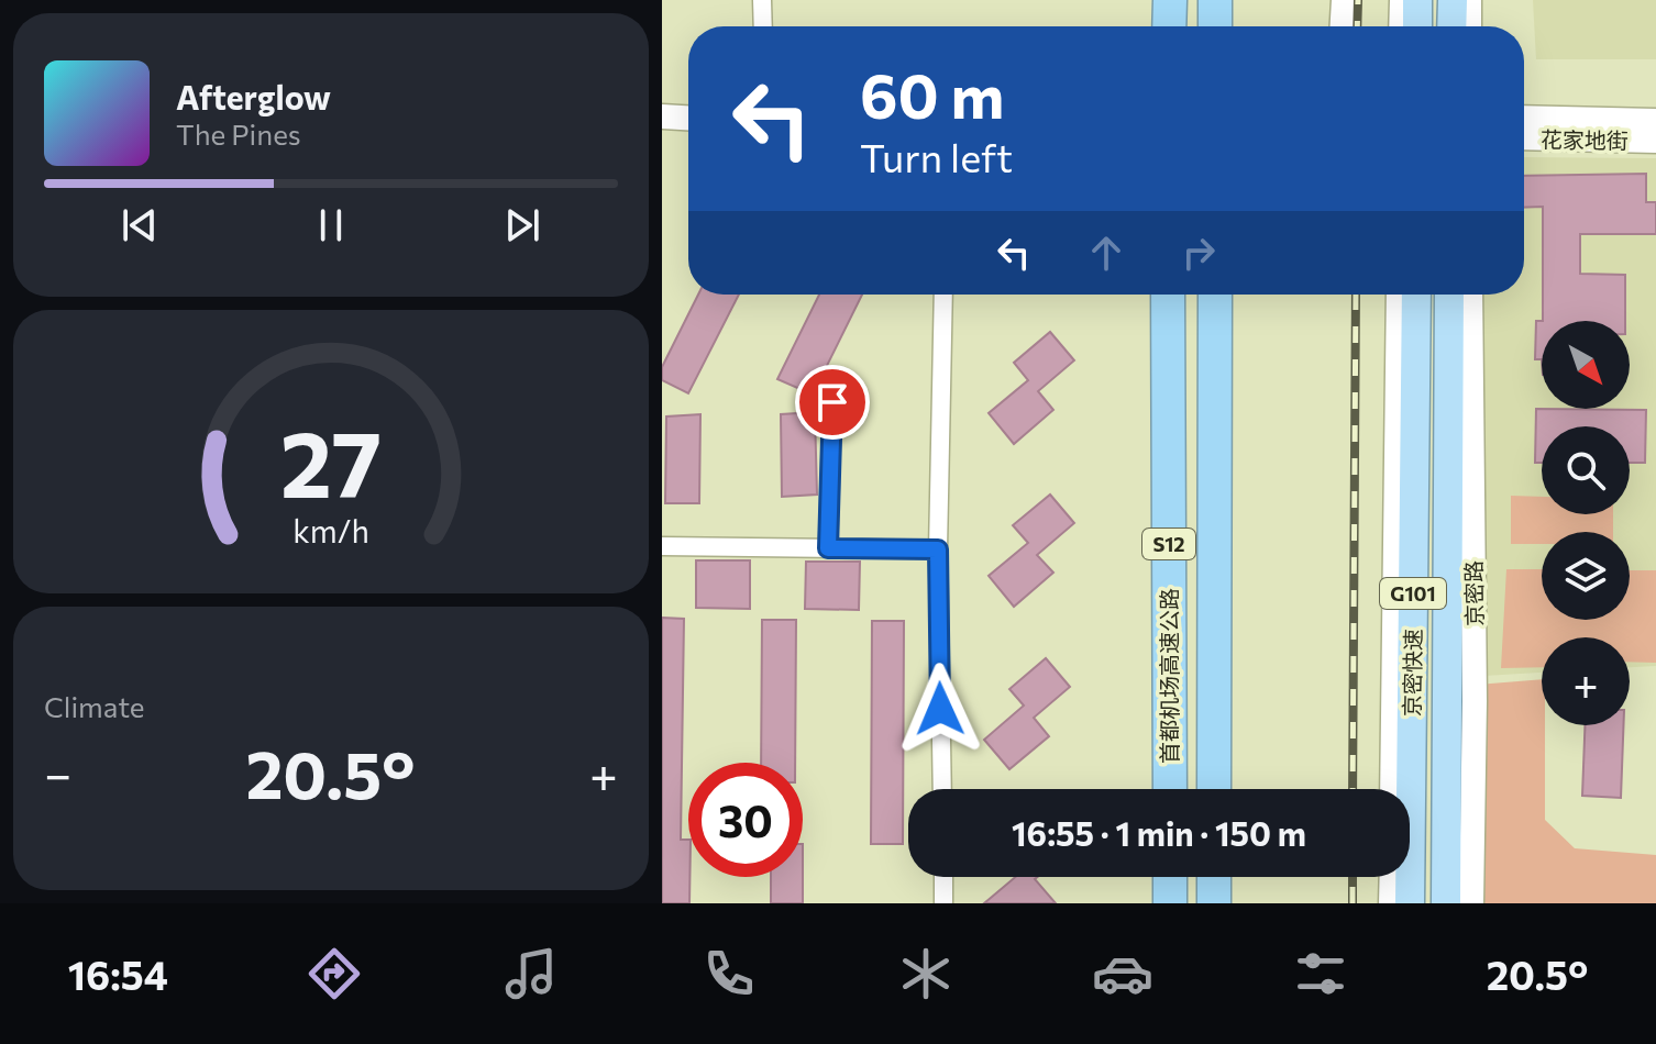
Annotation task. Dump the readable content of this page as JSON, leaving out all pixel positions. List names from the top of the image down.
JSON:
{
  "streets": {
    "highway": [
      "S12",
      "G101",
      "京密快速",
      "首都机场高速公路"
    ],
    "main road": ["花家地街", "京密路"]
  },
  "north": "bottom right",
  "page": {
    "turn": ["60 m", "Turn left"],
    "song": ["Afterglow", "The Pines"],
    "map_buttons": "+",
    "tile": "Climate",
    "heat": ["−", "20.5°", "+"],
    "limit": "30",
    "trip": "16:55 · 1 min · 150 m",
    "tabs": ["16:54", "20.5°"],
    "gauge": ["27", "km/h"]
  }
}
